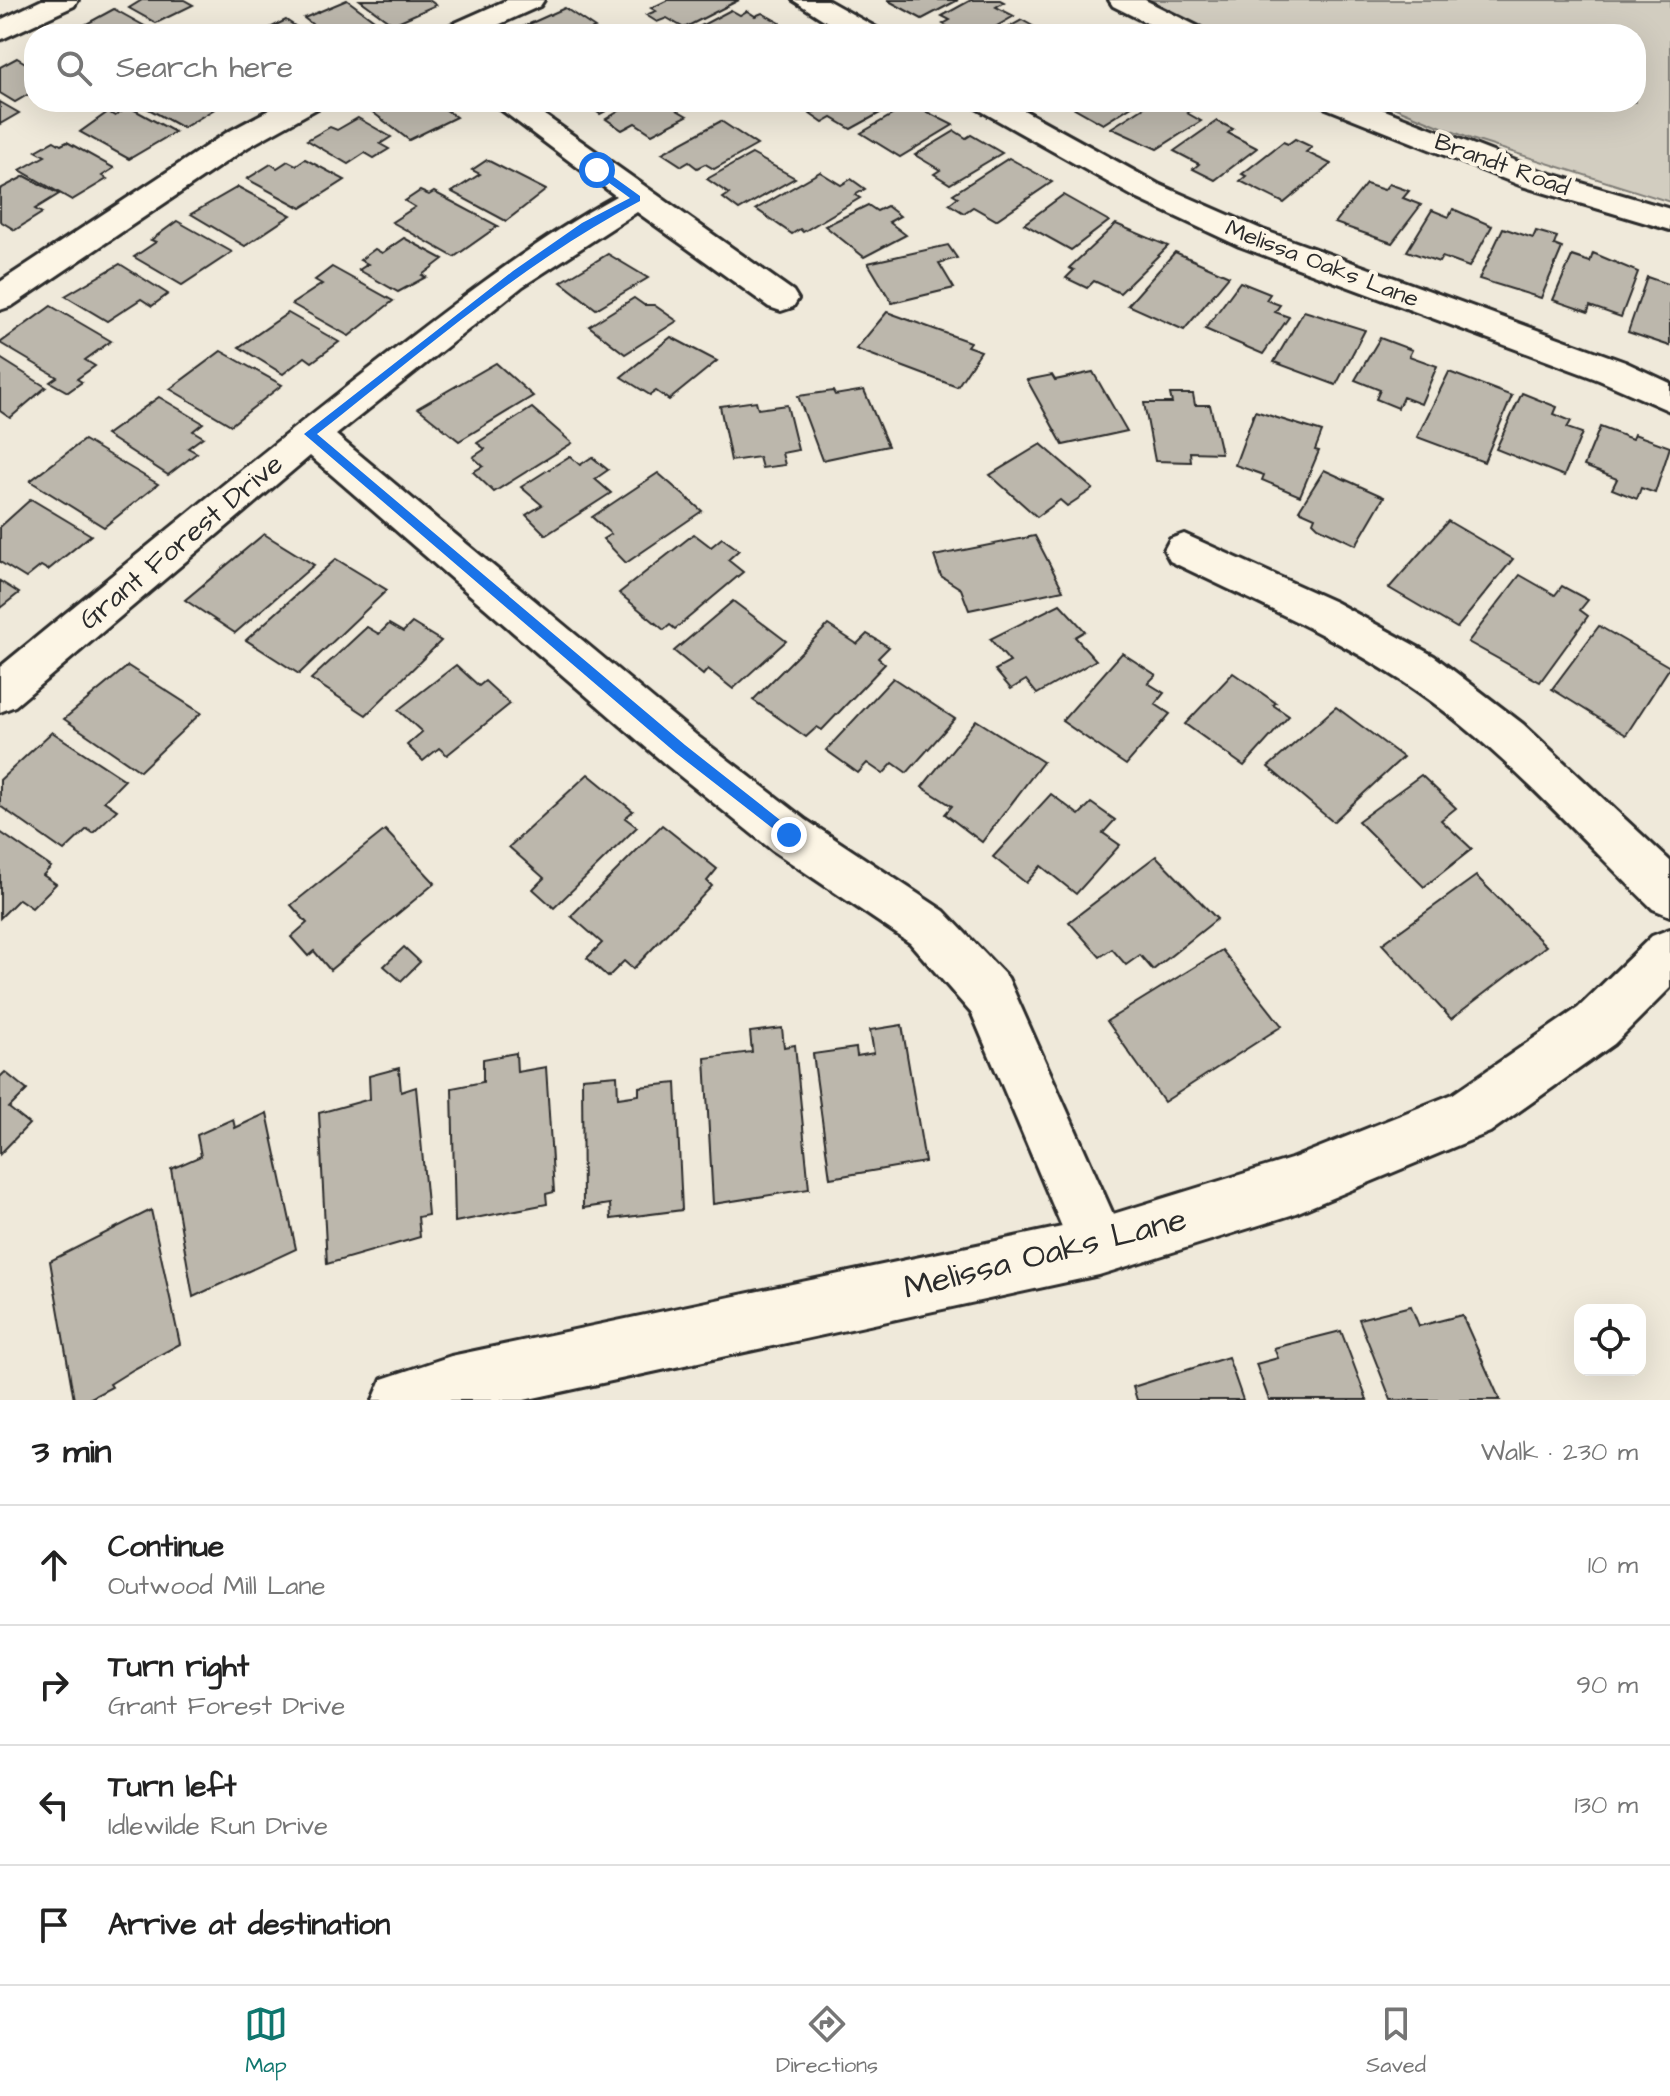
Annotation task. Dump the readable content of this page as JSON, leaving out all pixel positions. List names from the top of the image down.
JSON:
{
  "streets": {
    "street": ["Brandt Road", "Melissa Oaks Lane", "Grant Forest Drive"]
  },
  "page": {
    "search": "Search here",
    "heading": ["3 min", "Walk · 230 m"],
    "list": [
      ["Continue", "Outwood Mill Lane", "10 m"],
      ["Turn right", "Grant Forest Drive", "90 m"],
      ["Turn left", "Idlewilde Run Drive", "130 m"],
      "Arrive at destination"
    ],
    "nav": ["Map", "Directions", "Saved"]
  }
}
